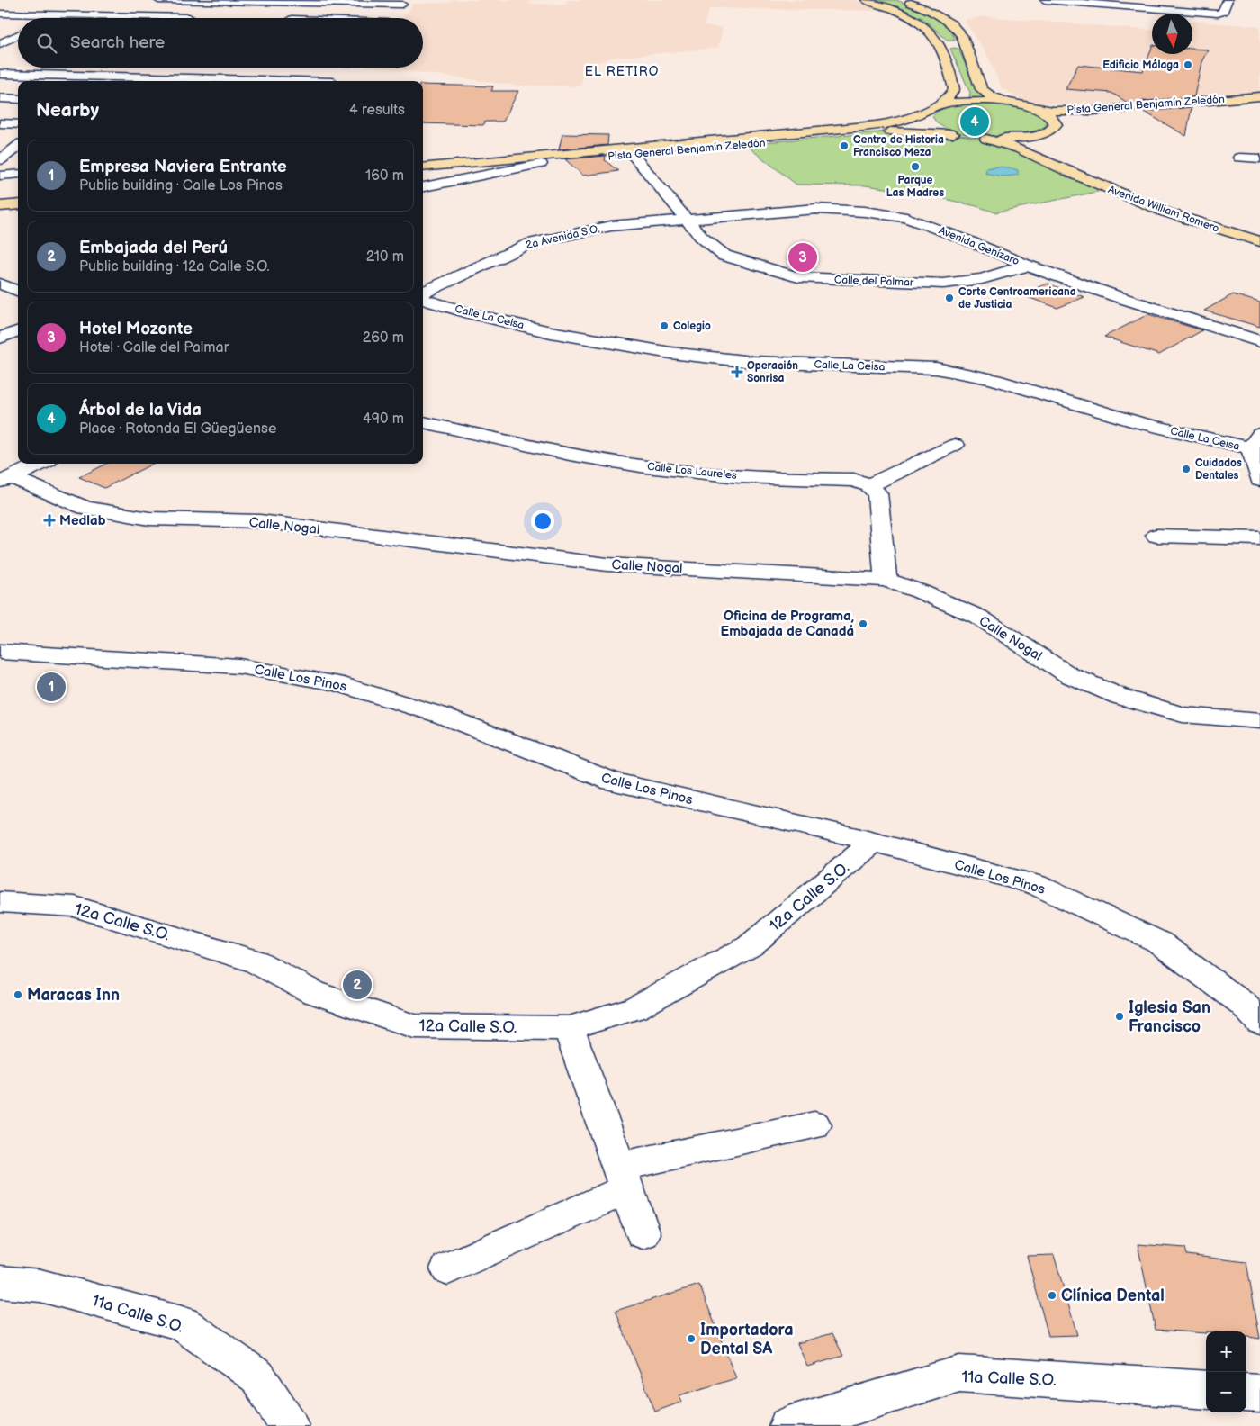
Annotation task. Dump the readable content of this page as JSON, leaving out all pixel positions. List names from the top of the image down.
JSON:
{
  "streets": {
    "main road": ["Pista General Benjamín Zeledón", "Avenida William Romero"],
    "street": [
      "2a Avenida S.O.",
      "Avenida Genízaro",
      "Calle del Palmar",
      "Calle La Ceisa",
      "Calle Los Laureles",
      "Calle Nogal",
      "Calle Los Pinos",
      "12a Calle S.O.",
      "11a Calle S.O."
    ]
  },
  "crossings": [
    ["Pista General Benjamín Zeledón", "Avenida William Romero"],
    ["Pista General Benjamín Zeledón", "Calle del Palmar"],
    ["2a Avenida S.O.", "Avenida Genízaro"],
    ["2a Avenida S.O.", "Calle del Palmar"],
    ["Avenida Genízaro", "Calle del Palmar"],
    ["Calle Los Pinos", "12a Calle S.O."]
  ],
  "districts": ["EL RETIRO"],
  "places": {
    "other": [
      "Edificio Málaga",
      "Centro de Historia Francisco Meza",
      "Parque Las Madres",
      "Corte Centroamericana de Justicia",
      "Colegio",
      "Cuidados Dentales",
      "Oficina de Programa, Embajada de Canadá",
      "Maracas Inn",
      "Iglesia San Francisco",
      "Clínica Dental",
      "Importadora Dental SA"
    ],
    "health": ["Operación Sonrisa", "Medlab"]
  },
  "north": "bottom",
  "page": {
    "search": "Search here",
    "heading": ["Nearby", "4 results"],
    "pins": [
      "4",
      "3",
      "1",
      "2"
    ],
    "list": [
      {
        "mark": "1",
        "name": "Empresa Naviera Entrante",
        "note": "Public building · Calle Los Pinos",
        "value": "160 m"
      },
      {
        "mark": "2",
        "name": "Embajada del Perú",
        "note": "Public building · 12a Calle S.O.",
        "value": "210 m"
      },
      {
        "mark": "3",
        "name": "Hotel Mozonte",
        "note": "Hotel · Calle del Palmar",
        "value": "260 m"
      },
      {
        "mark": "4",
        "name": "Árbol de la Vida",
        "note": "Place · Rotonda El Güegüense",
        "value": "490 m"
      }
    ],
    "map_buttons": ["+", "−"]
  }
}
